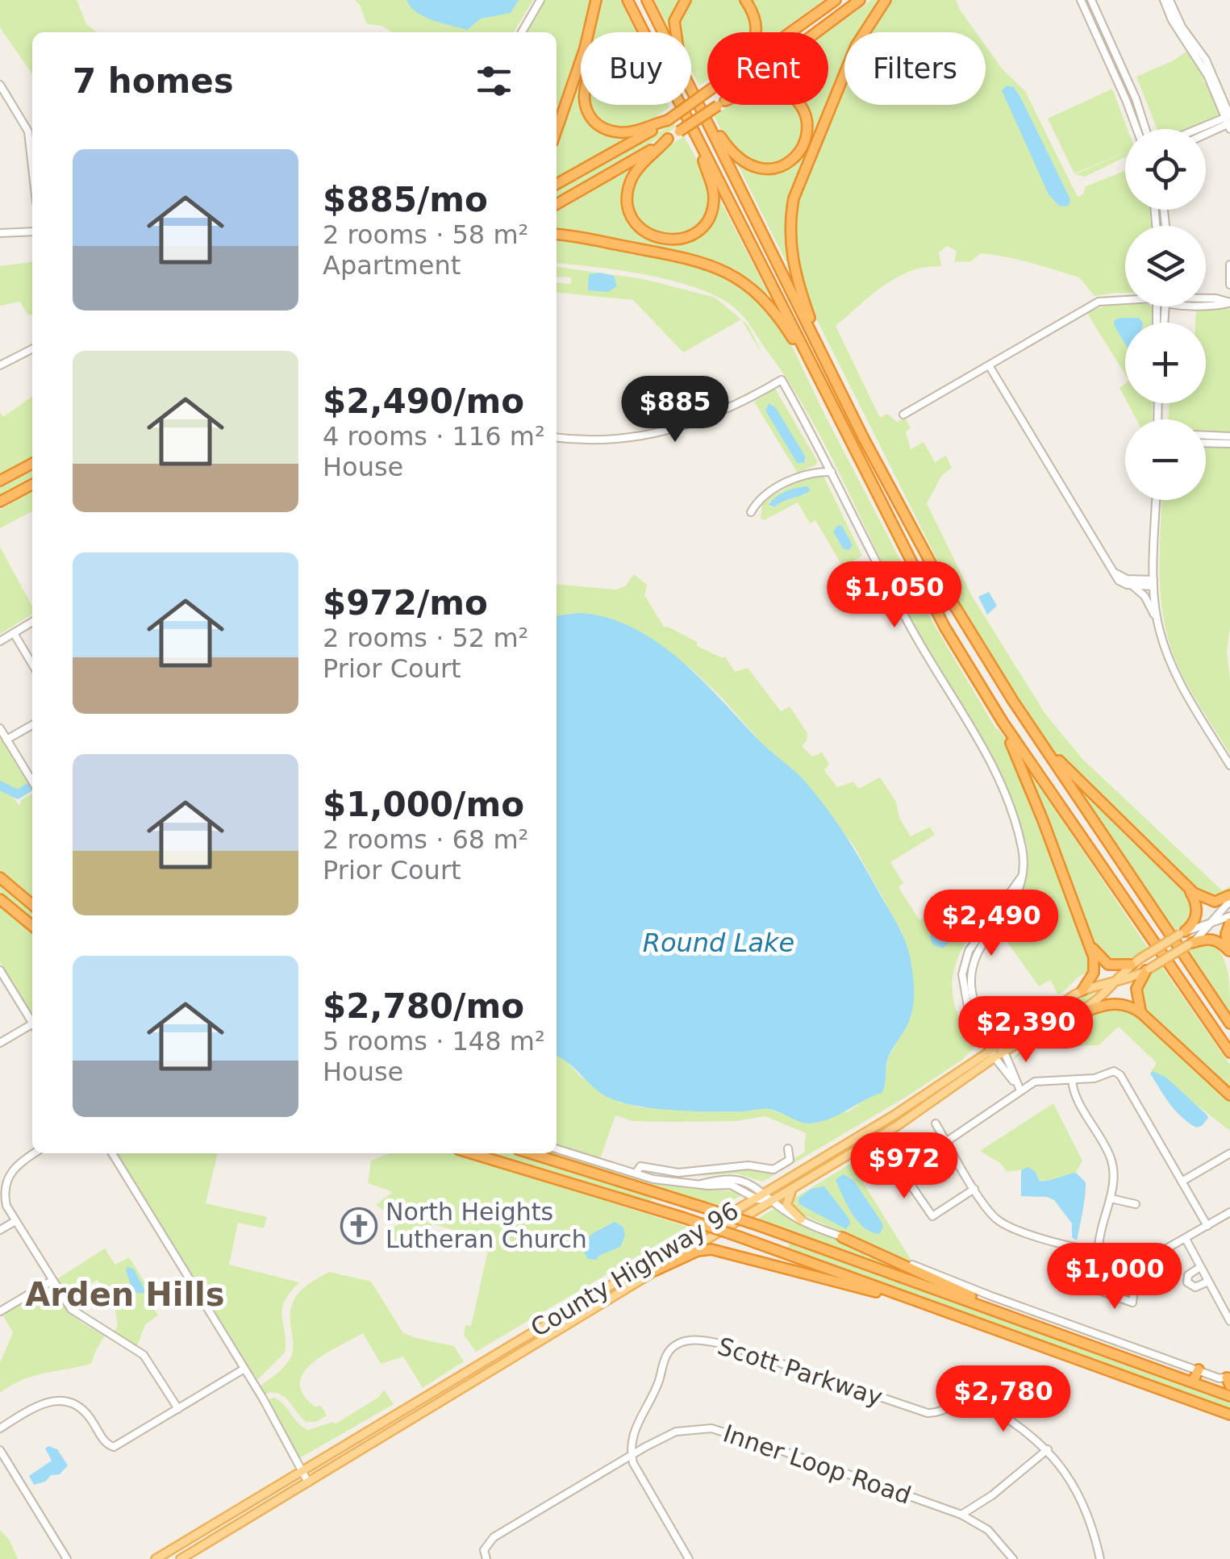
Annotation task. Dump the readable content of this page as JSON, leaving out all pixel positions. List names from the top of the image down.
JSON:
{
  "streets": {
    "main road": ["County Highway 96"],
    "street": ["Scott Parkway", "Inner Loop Road"]
  },
  "crossings": [
    ["Scott Parkway", "Inner Loop Road"]
  ],
  "districts": ["Arden Hills"],
  "water": ["Round Lake"],
  "places": {
    "church": ["North Heights Lutheran Church"]
  },
  "page": {
    "chip": ["Buy", "Rent", "Filters"],
    "heading": "7 homes",
    "map_buttons": ["+", "−"],
    "list": [
      {
        "name": "$885/mo",
        "note": "2 rooms · 58 m² · Apartment"
      },
      {
        "name": "$2,490/mo",
        "note": "4 rooms · 116 m² · House"
      },
      {
        "name": "$972/mo",
        "note": "2 rooms · 52 m² · Prior Court"
      },
      {
        "name": "$1,000/mo",
        "note": "2 rooms · 68 m² · Prior Court"
      },
      {
        "name": "$2,780/mo",
        "note": "5 rooms · 148 m² · House"
      }
    ],
    "price": [
      "$885",
      "$1,050",
      "$2,490",
      "$2,390",
      "$972",
      "$1,000",
      "$2,780"
    ]
  }
}
